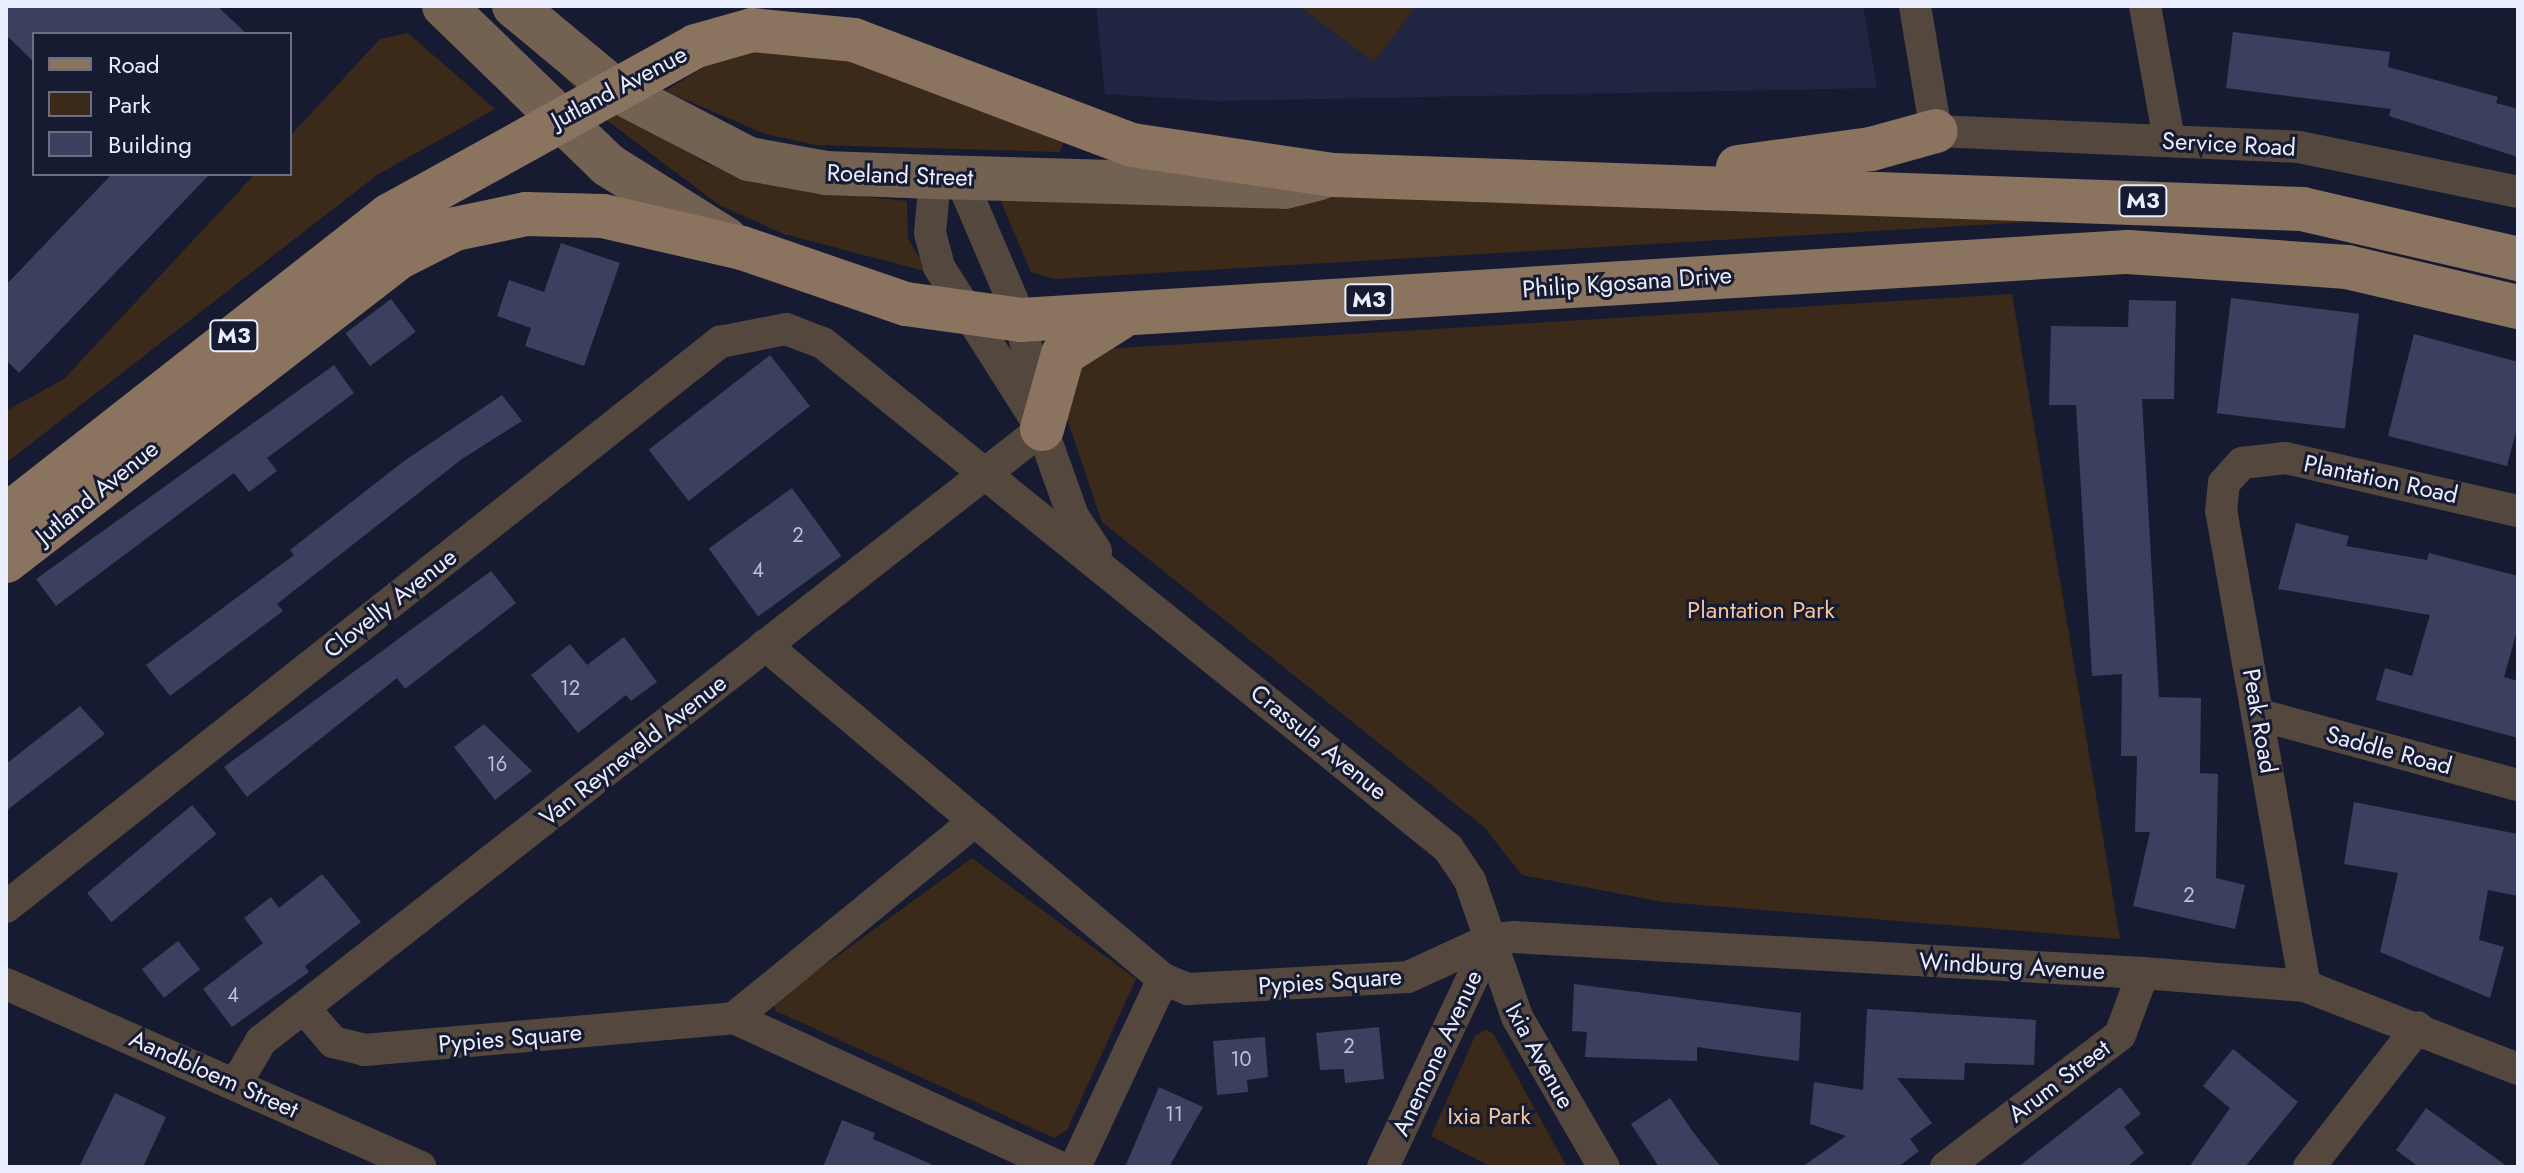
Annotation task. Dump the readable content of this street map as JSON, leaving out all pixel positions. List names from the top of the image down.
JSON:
{
  "streets": {
    "main road": [
      "Jutland Avenue",
      "Roeland Street",
      "M3",
      "Philip Kgosana Drive"
    ],
    "street": [
      "Service Road",
      "Plantation Road",
      "Clovelly Avenue",
      "Peak Road",
      "Crassula Avenue",
      "Van Reyneveld Avenue",
      "Saddle Road",
      "Windburg Avenue",
      "Pypies Square",
      "Anemone Avenue",
      "Ixia Avenue",
      "Aandbloem Street",
      "Arum Street"
    ]
  },
  "crossings": [
    ["Jutland Avenue", "Roeland Street"],
    ["Jutland Avenue", "M3"],
    ["Jutland Avenue", "Philip Kgosana Drive"],
    ["Roeland Street", "M3"],
    ["Roeland Street", "Crassula Avenue"],
    ["Philip Kgosana Drive", "Crassula Avenue"],
    ["Plantation Road", "Peak Road"],
    ["Clovelly Avenue", "Crassula Avenue"],
    ["Peak Road", "Saddle Road"],
    ["Peak Road", "Windburg Avenue"],
    ["Crassula Avenue", "Van Reyneveld Avenue"],
    ["Crassula Avenue", "Windburg Avenue"],
    ["Crassula Avenue", "Pypies Square"],
    ["Crassula Avenue", "Anemone Avenue"],
    ["Crassula Avenue", "Ixia Avenue"],
    ["Van Reyneveld Avenue", "Pypies Square"],
    ["Van Reyneveld Avenue", "Aandbloem Street"],
    ["Windburg Avenue", "Pypies Square"],
    ["Windburg Avenue", "Anemone Avenue"],
    ["Windburg Avenue", "Ixia Avenue"],
    ["Windburg Avenue", "Arum Street"],
    ["Pypies Square", "Anemone Avenue"],
    ["Pypies Square", "Ixia Avenue"],
    ["Anemone Avenue", "Ixia Avenue"]
  ],
  "parks": ["Plantation Park", "Ixia Park"],
  "house_numbers": [
    "2",
    "4",
    "12",
    "16",
    "2",
    "4",
    "2",
    "10",
    "11"
  ],
  "legend": ["Road", "Park", "Building"]
}
